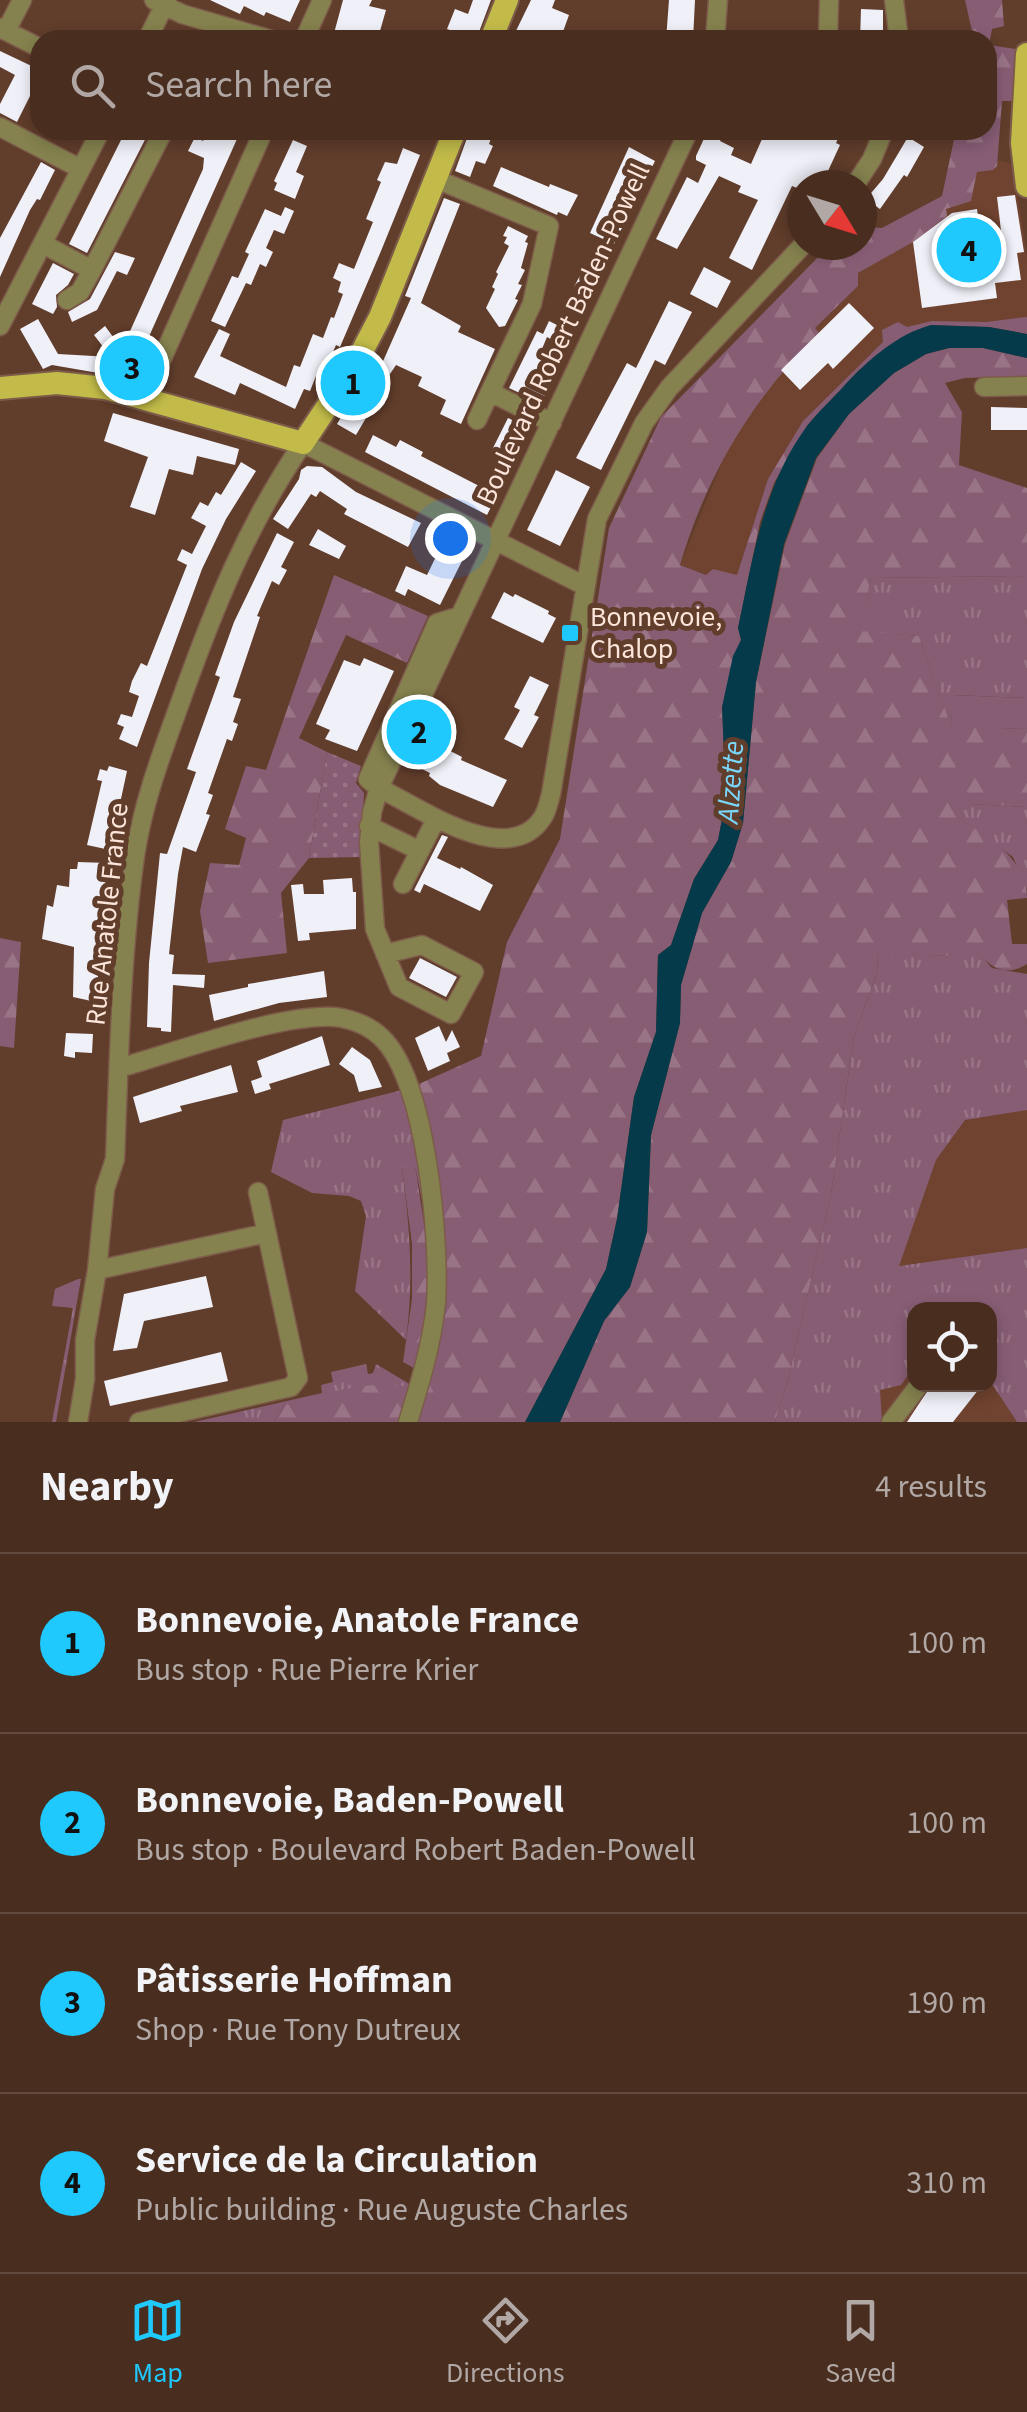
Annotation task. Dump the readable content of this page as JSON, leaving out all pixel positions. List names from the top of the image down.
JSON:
{
  "streets": {
    "street": ["Boulevard Robert Baden-Powell", "Rue Anatole France"]
  },
  "water": ["Alzette"],
  "places": {
    "transit": ["Bonnevoie, Chalop"]
  },
  "north": "bottom right",
  "page": {
    "search": "Search here",
    "pins": [
      "4",
      "3",
      "1",
      "2"
    ],
    "heading": ["Nearby", "4 results"],
    "list": [
      {
        "mark": "1",
        "name": "Bonnevoie, Anatole France",
        "note": "Bus stop · Rue Pierre Krier",
        "value": "100 m"
      },
      {
        "mark": "2",
        "name": "Bonnevoie, Baden-Powell",
        "note": "Bus stop · Boulevard Robert Baden-Powell",
        "value": "100 m"
      },
      {
        "mark": "3",
        "name": "Pâtisserie Hoffman",
        "note": "Shop · Rue Tony Dutreux",
        "value": "190 m"
      },
      {
        "mark": "4",
        "name": "Service de la Circulation",
        "note": "Public building · Rue Auguste Charles",
        "value": "310 m"
      }
    ],
    "nav": ["Map", "Directions", "Saved"]
  }
}
